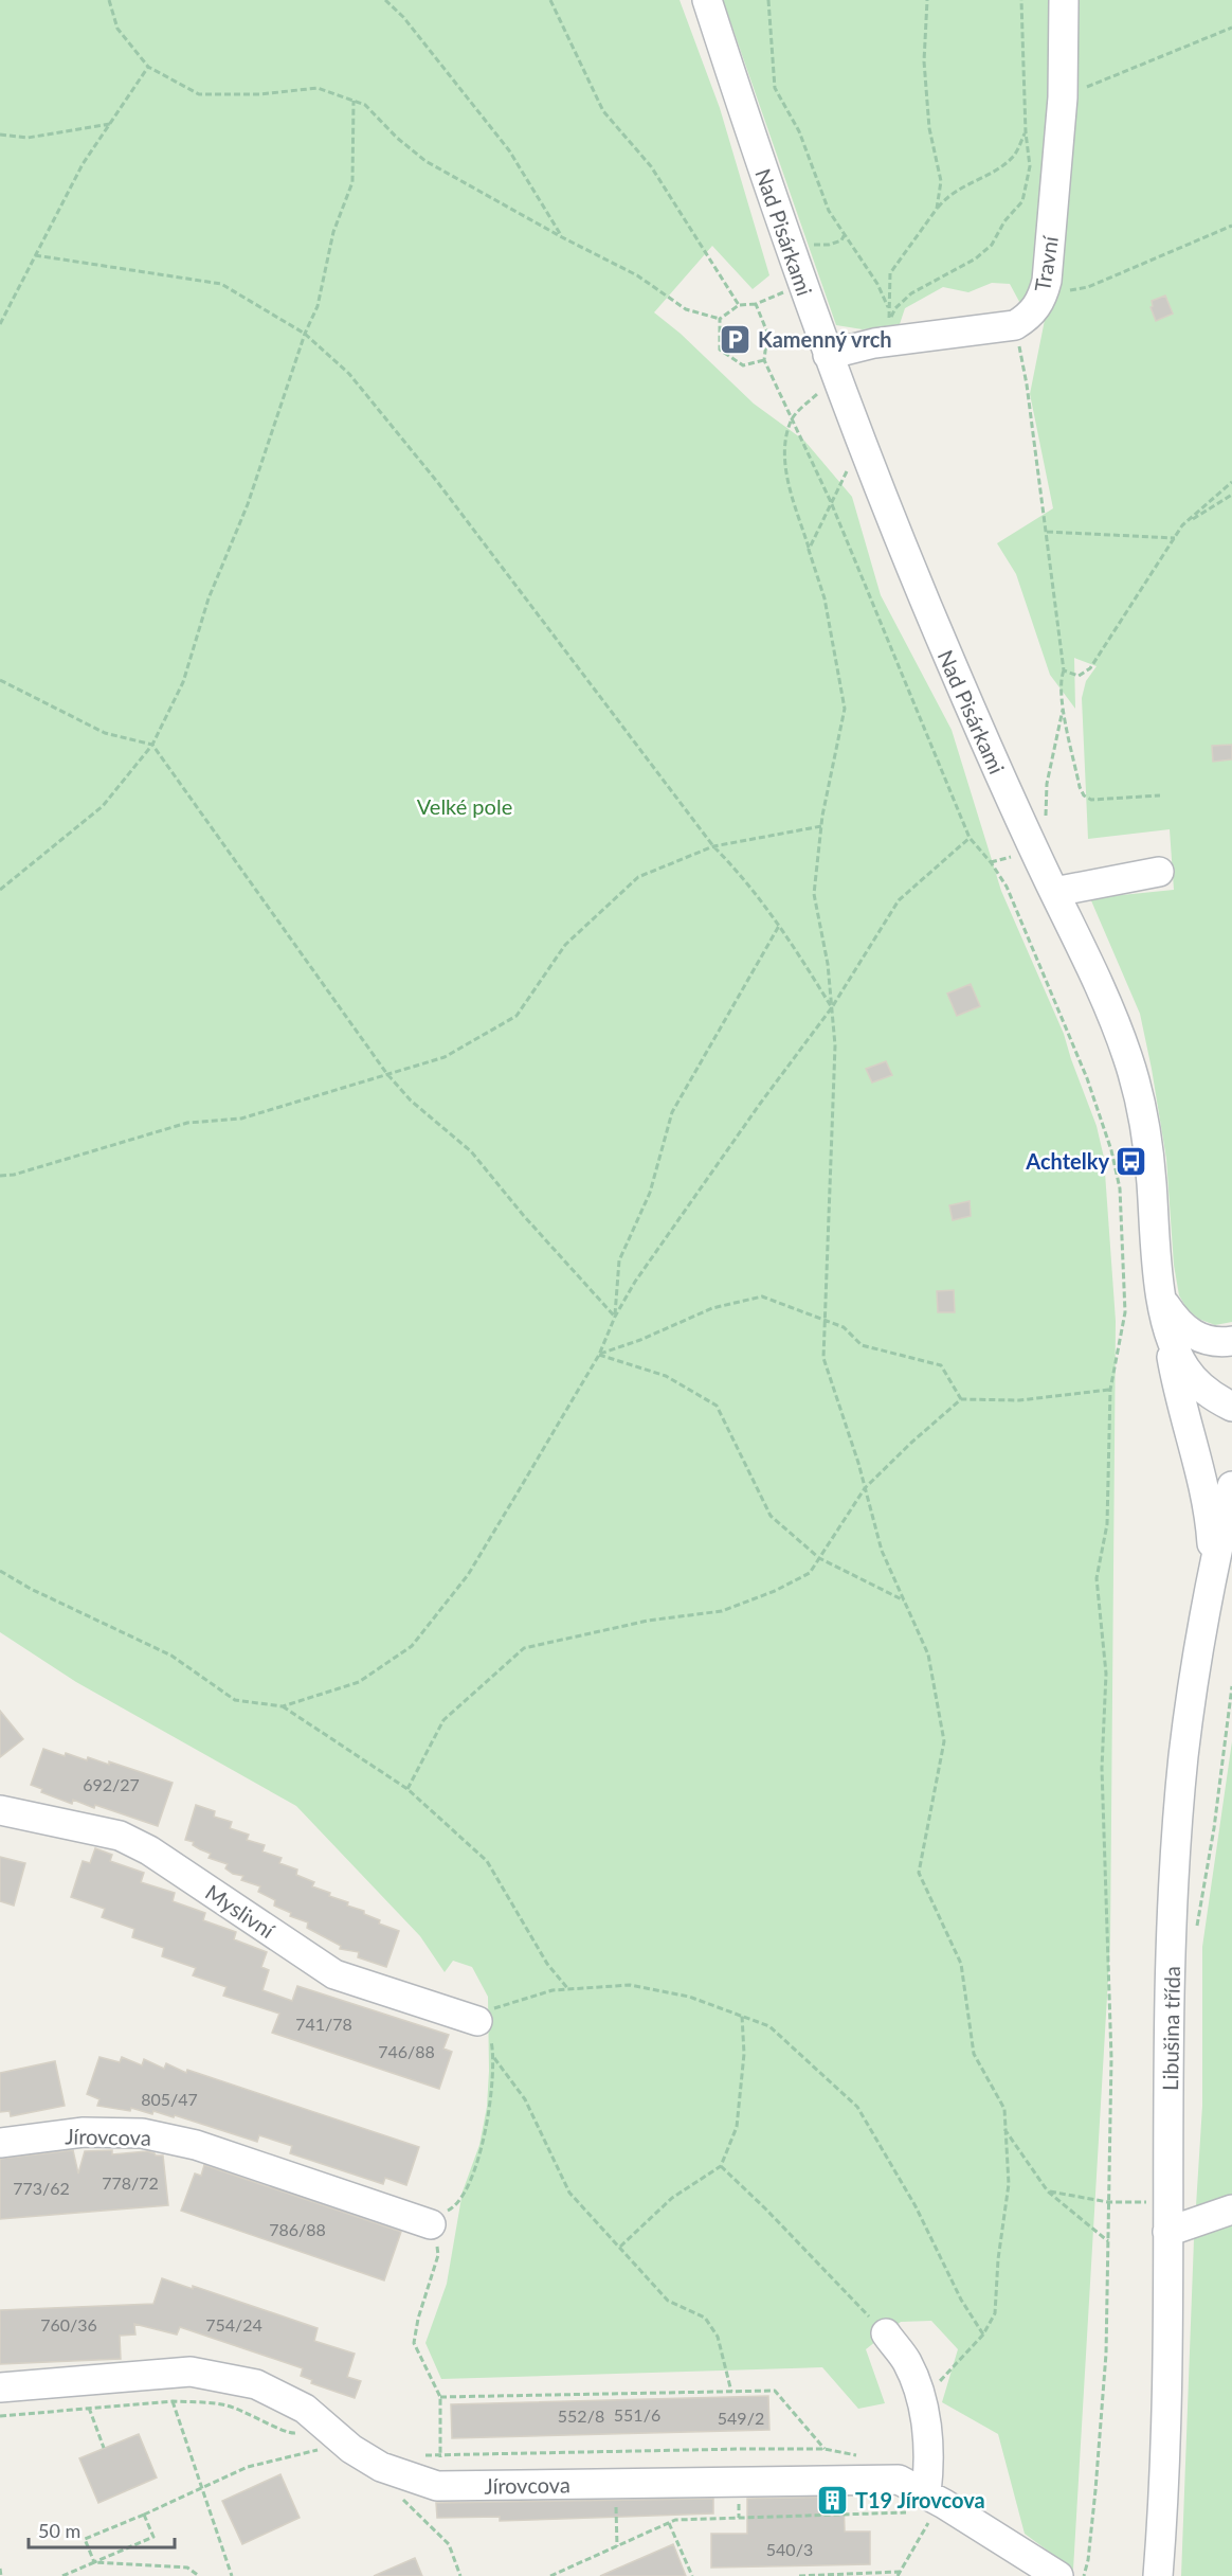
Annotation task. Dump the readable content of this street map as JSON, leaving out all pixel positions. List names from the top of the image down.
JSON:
{
  "streets": {
    "street": [
      "Nad Pisárkami",
      "Travní",
      "Myslivní",
      "Libušina třída",
      "Jírovcova"
    ]
  },
  "parks": ["Velké pole"],
  "places": {
    "parking": ["Kamenný vrch"],
    "bus stop": ["Achtelky"],
    "building": ["T19 Jírovcova"]
  },
  "house_numbers": [
    "692/27",
    "741/78",
    "746/88",
    "805/47",
    "778/72",
    "773/62",
    "786/88",
    "760/36",
    "754/24",
    "551/6",
    "552/8",
    "549/2",
    "540/3"
  ],
  "scale_bar": "50 m"
}
